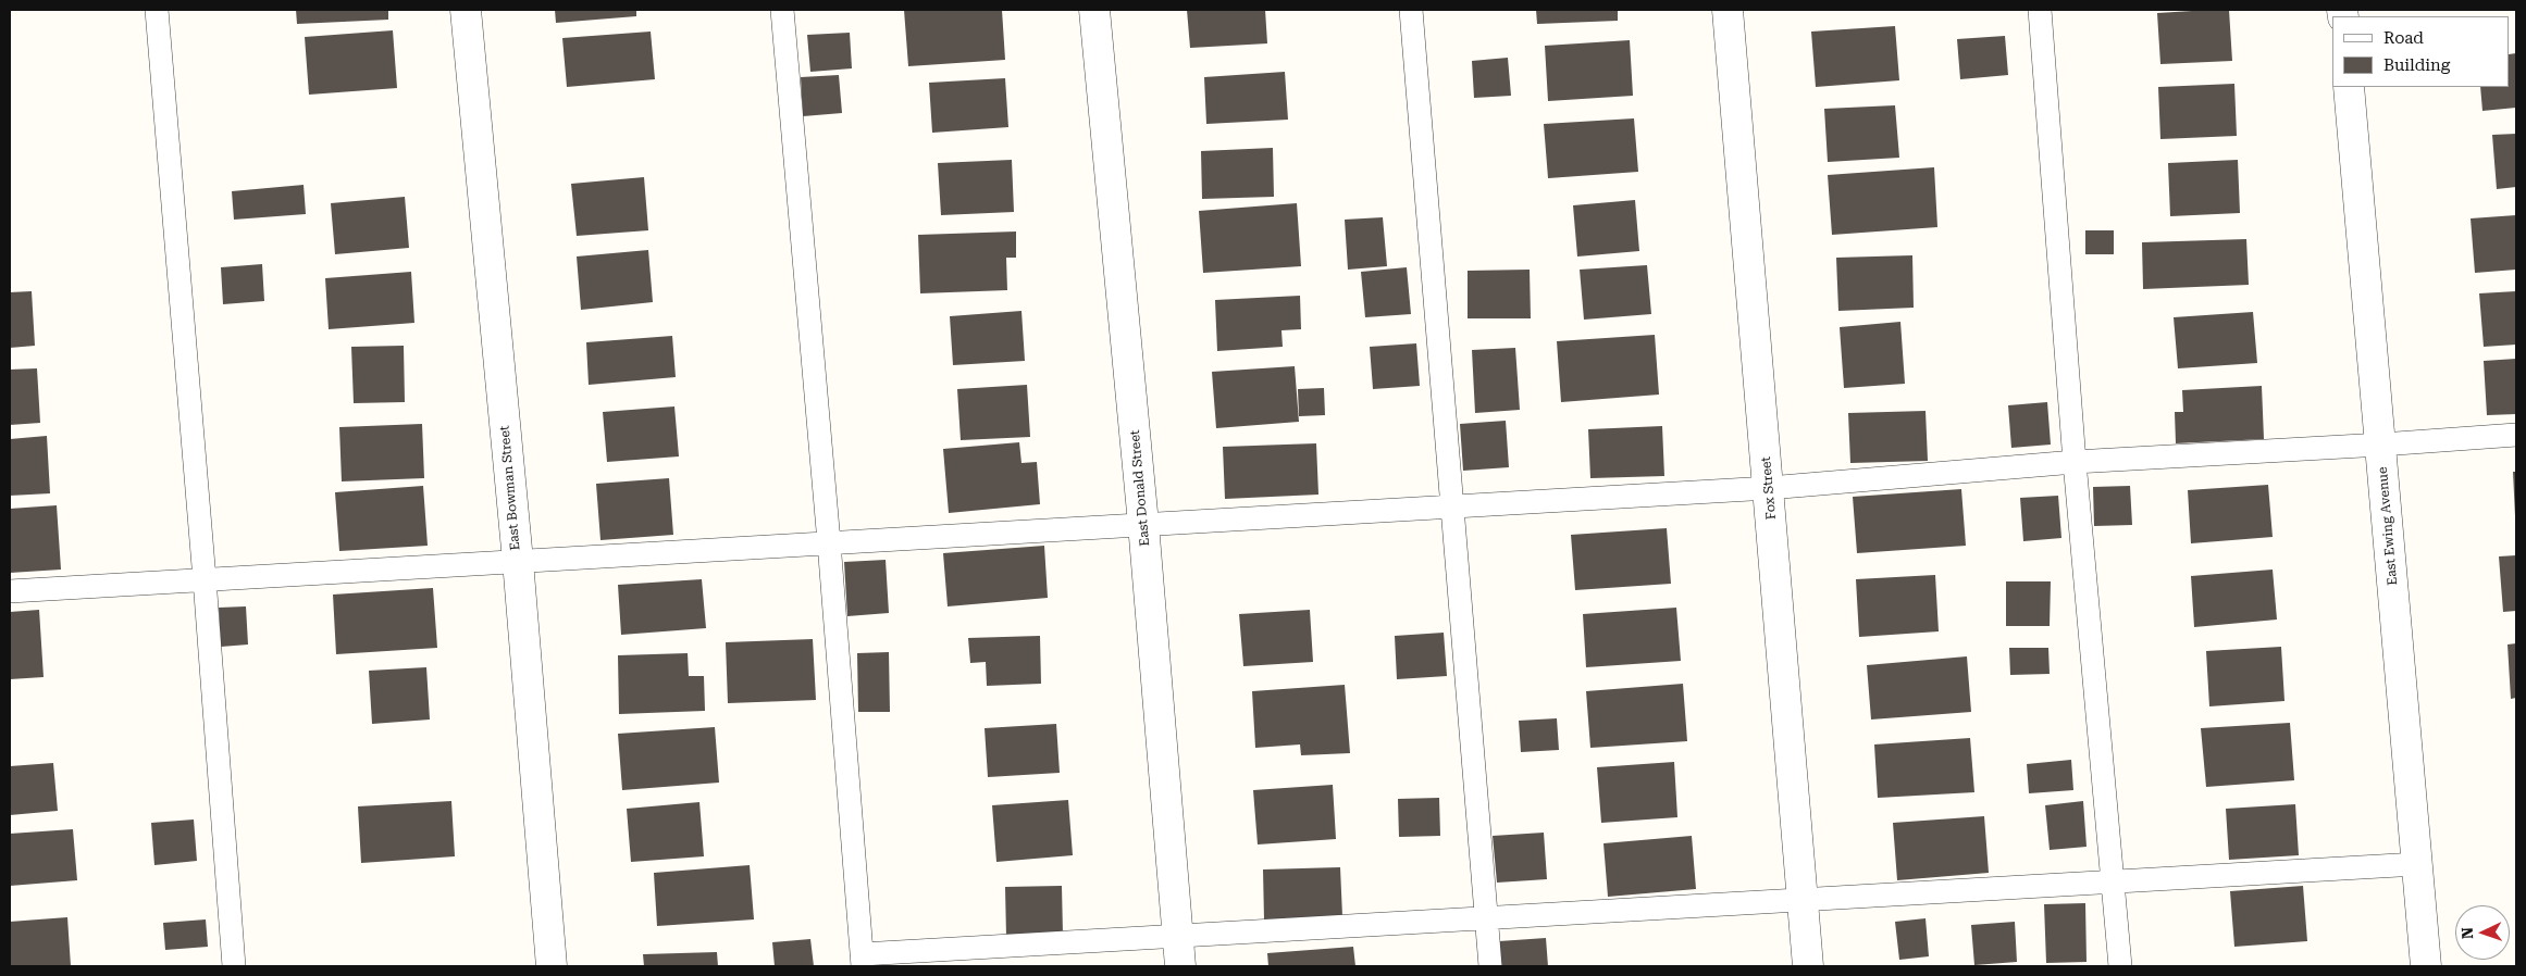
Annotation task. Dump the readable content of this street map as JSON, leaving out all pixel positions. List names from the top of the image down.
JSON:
{
  "streets": {
    "street": [
      "East Bowman Street",
      "East Donald Street",
      "Fox Street",
      "East Ewing Avenue"
    ]
  },
  "legend": ["Road", "Building"],
  "north": "left"
}
